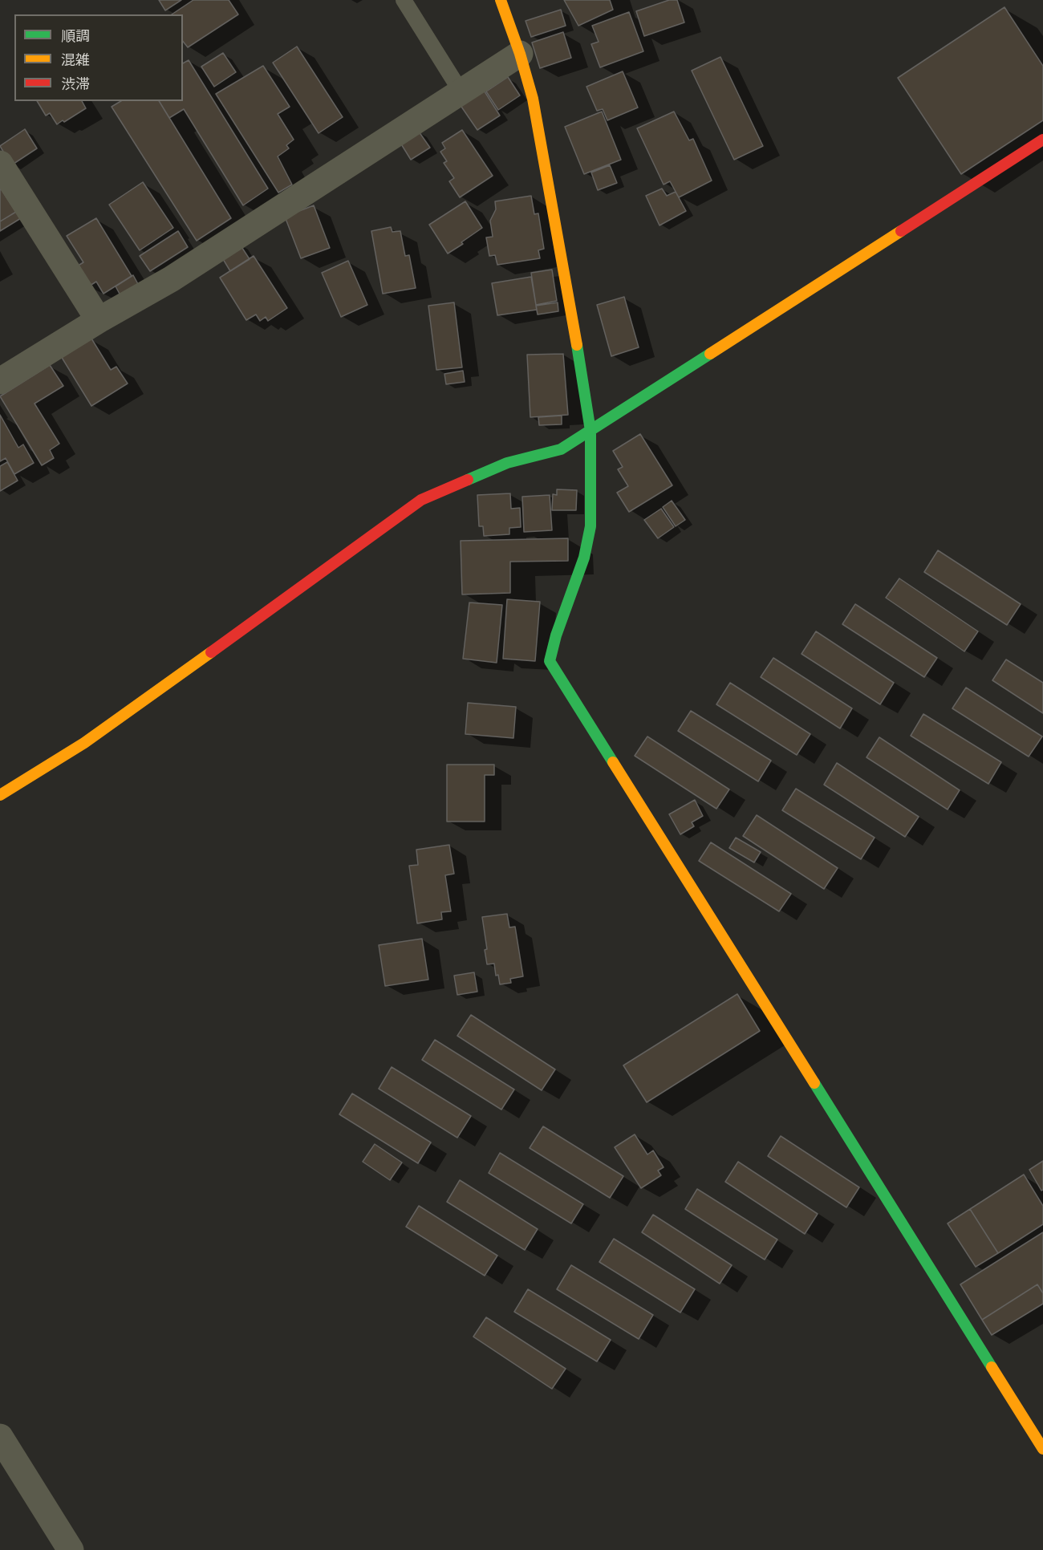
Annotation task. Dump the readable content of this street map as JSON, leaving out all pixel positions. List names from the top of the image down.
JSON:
{
  "legend": ["順調", "混雑", "渋滞"]
}
